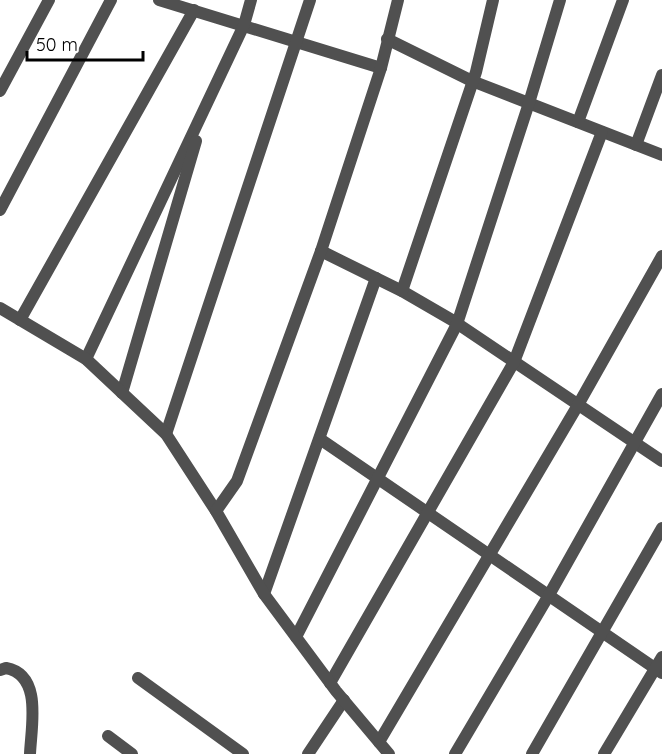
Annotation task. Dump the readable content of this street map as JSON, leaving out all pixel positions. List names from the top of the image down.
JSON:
{
  "scale_bar": "50 m"
}
